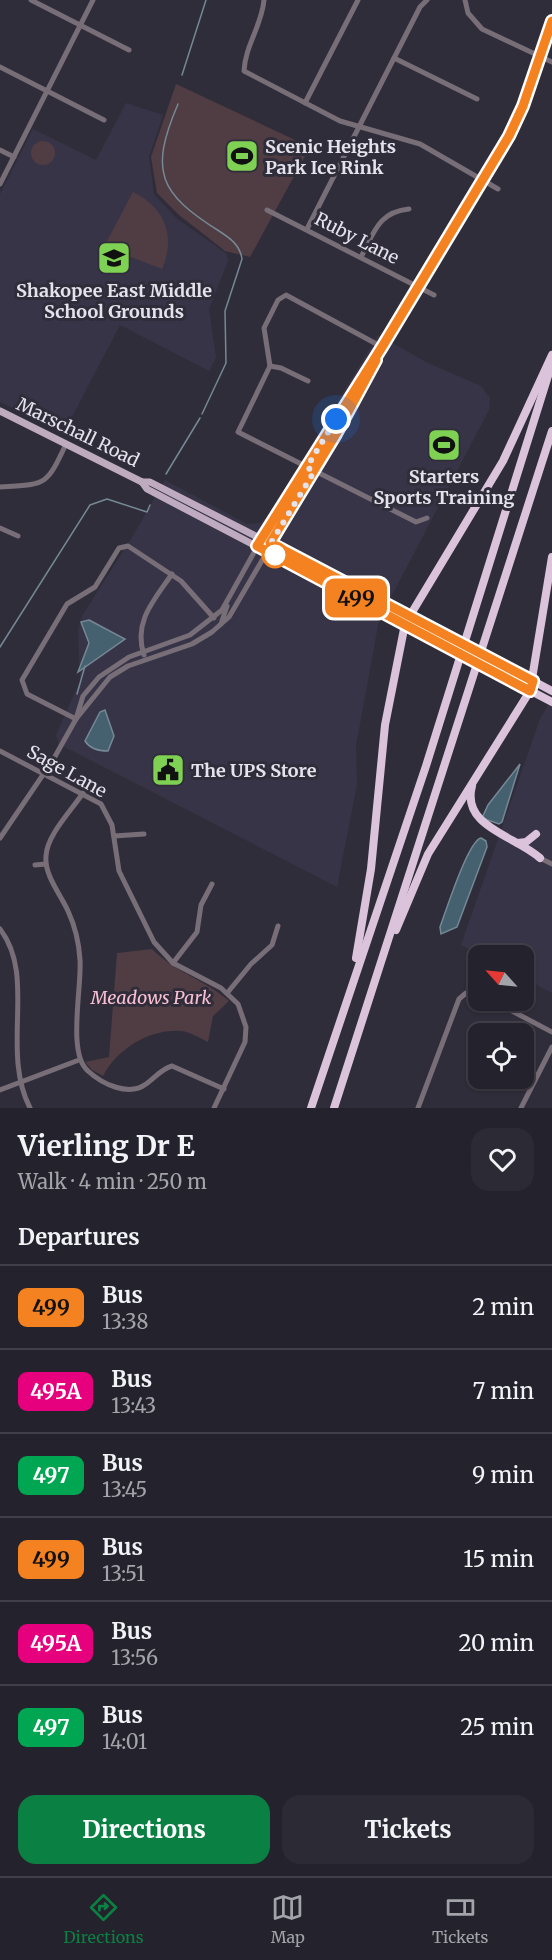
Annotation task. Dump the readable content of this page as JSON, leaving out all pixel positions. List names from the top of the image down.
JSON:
{
  "streets": {
    "highway": ["Marschall Road"],
    "street": ["Ruby Lane", "Sage Lane"]
  },
  "parks": ["Meadows Park"],
  "places": {
    "sports": ["Scenic Heights Park Ice Rink", "Starters Sports Training"],
    "school or university": ["Shakopee East Middle School Grounds"],
    "public building": ["The UPS Store"]
  },
  "lines": ["bus line 499"],
  "north": "top left",
  "page": {
    "on_map": "499",
    "heading": [
      ["Vierling Dr E", "Walk · 4 min · 250 m"],
      "Departures"
    ],
    "list": [
      {
        "mark": "499",
        "name": "Bus",
        "note": "13:38",
        "value": "2 min"
      },
      {
        "mark": "495A",
        "name": "Bus",
        "note": "13:43",
        "value": "7 min"
      },
      {
        "mark": "497",
        "name": "Bus",
        "note": "13:45",
        "value": "9 min"
      },
      {
        "mark": "499",
        "name": "Bus",
        "note": "13:51",
        "value": "15 min"
      },
      {
        "mark": "495A",
        "name": "Bus",
        "note": "13:56",
        "value": "20 min"
      },
      {
        "mark": "497",
        "name": "Bus",
        "note": "14:01",
        "value": "25 min"
      }
    ],
    "buttons": ["Directions", "Tickets"],
    "tabs": ["Directions", "Map", "Tickets"]
  }
}
